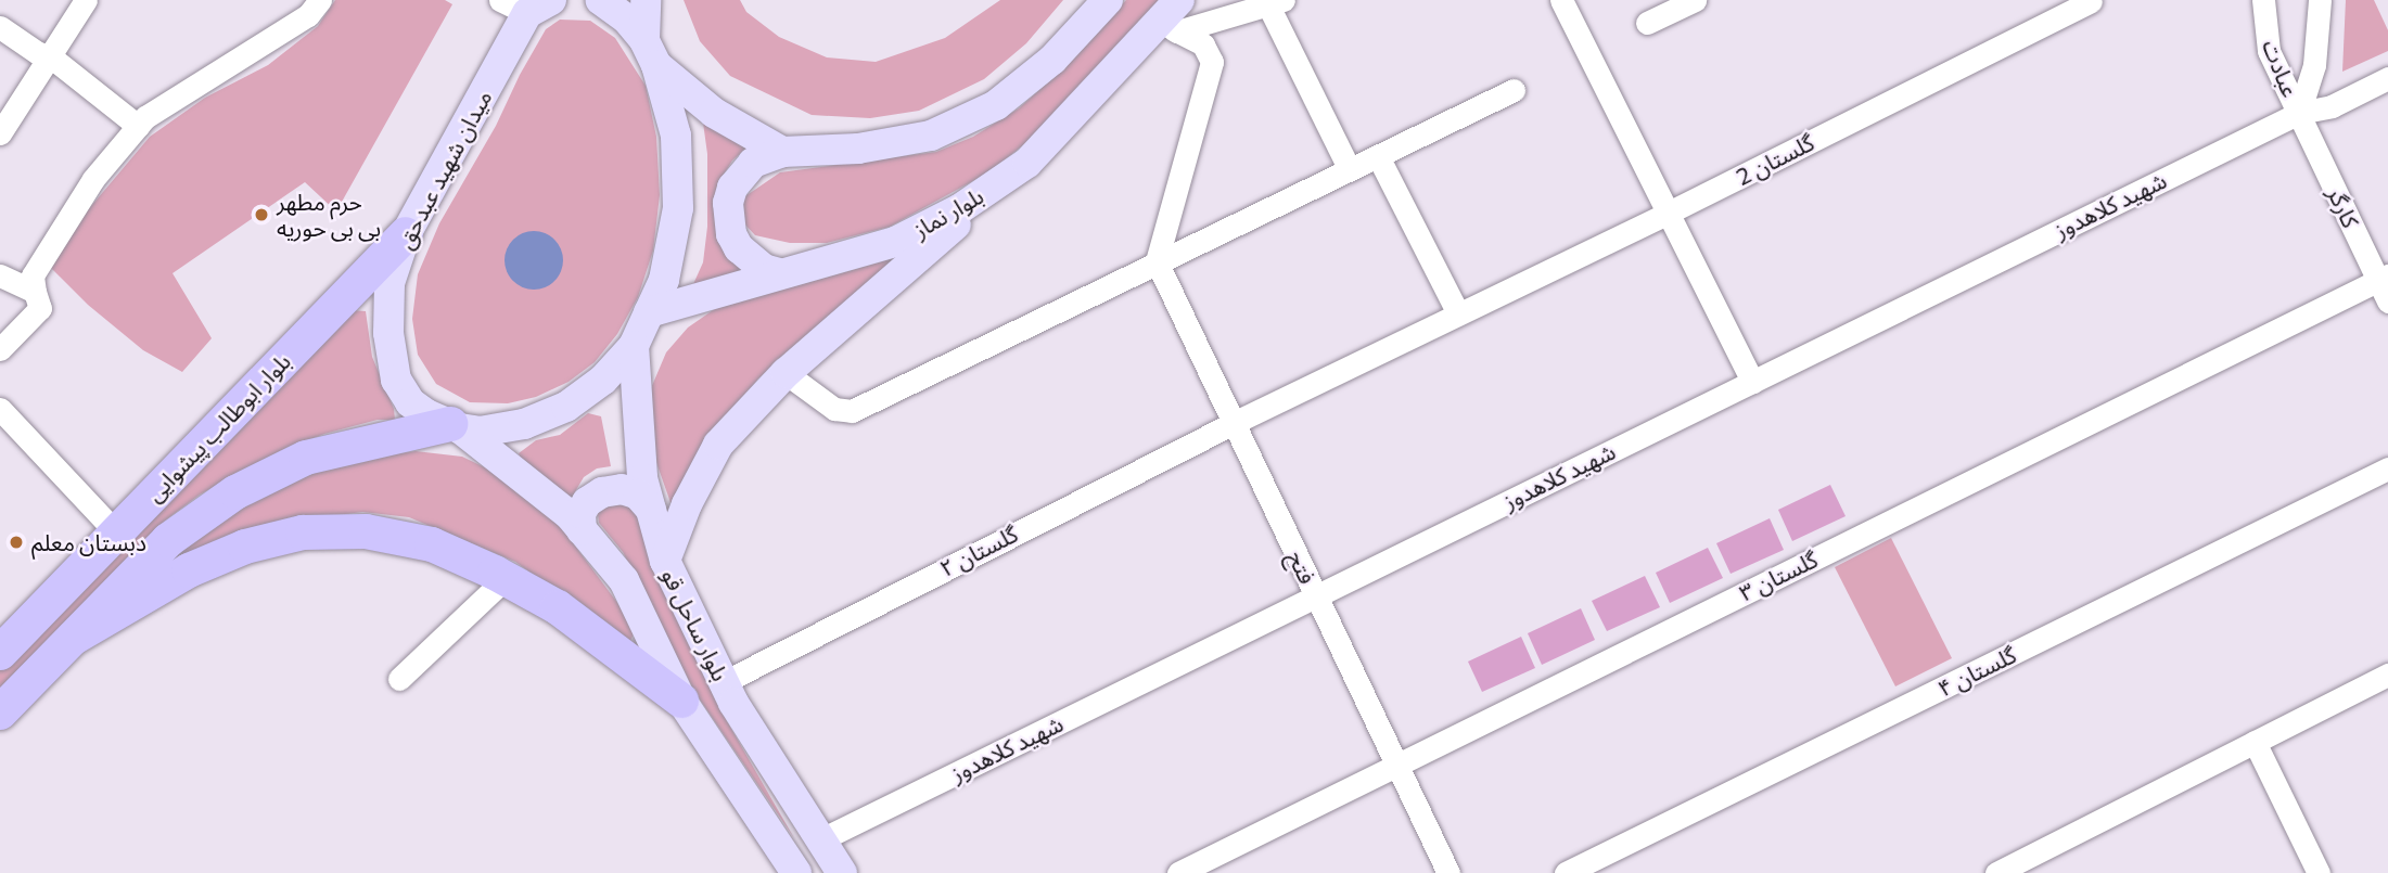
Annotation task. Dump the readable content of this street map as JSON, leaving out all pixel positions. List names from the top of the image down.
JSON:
{
  "streets": {
    "highway": ["بلوار ابوطالب پیشوایی"],
    "main road": ["میدان شهید عبدحق", "بلوار نماز", "بلوار ساحل قو"],
    "street": [
      "عبادت",
      "گلستان 2",
      "شهید کلاهدوز",
      "کارگر",
      "گلستان ۲",
      "فتح",
      "گلستان ۳",
      "گلستان ۴"
    ]
  },
  "crossings": [
    ["عبادت", "شهید کلاهدوز"],
    ["عبادت", "کارگر"],
    ["گلستان 2", "گلستان ۲"],
    ["میدان شهید عبدحق", "بلوار نماز"],
    ["میدان شهید عبدحق", "بلوار ابوطالب پیشوایی"],
    ["میدان شهید عبدحق", "بلوار ساحل قو"],
    ["شهید کلاهدوز", "کارگر"],
    ["شهید کلاهدوز", "فتح"],
    ["شهید کلاهدوز", "بلوار ساحل قو"],
    ["کارگر", "گلستان ۳"],
    ["بلوار ابوطالب پیشوایی", "بلوار ساحل قو"],
    ["گلستان ۲", "فتح"],
    ["گلستان ۲", "بلوار ساحل قو"],
    ["فتح", "گلستان ۳"]
  ],
  "places": ["حرم مطهر بی بی حوریه", "دبستان معلم"]
}
